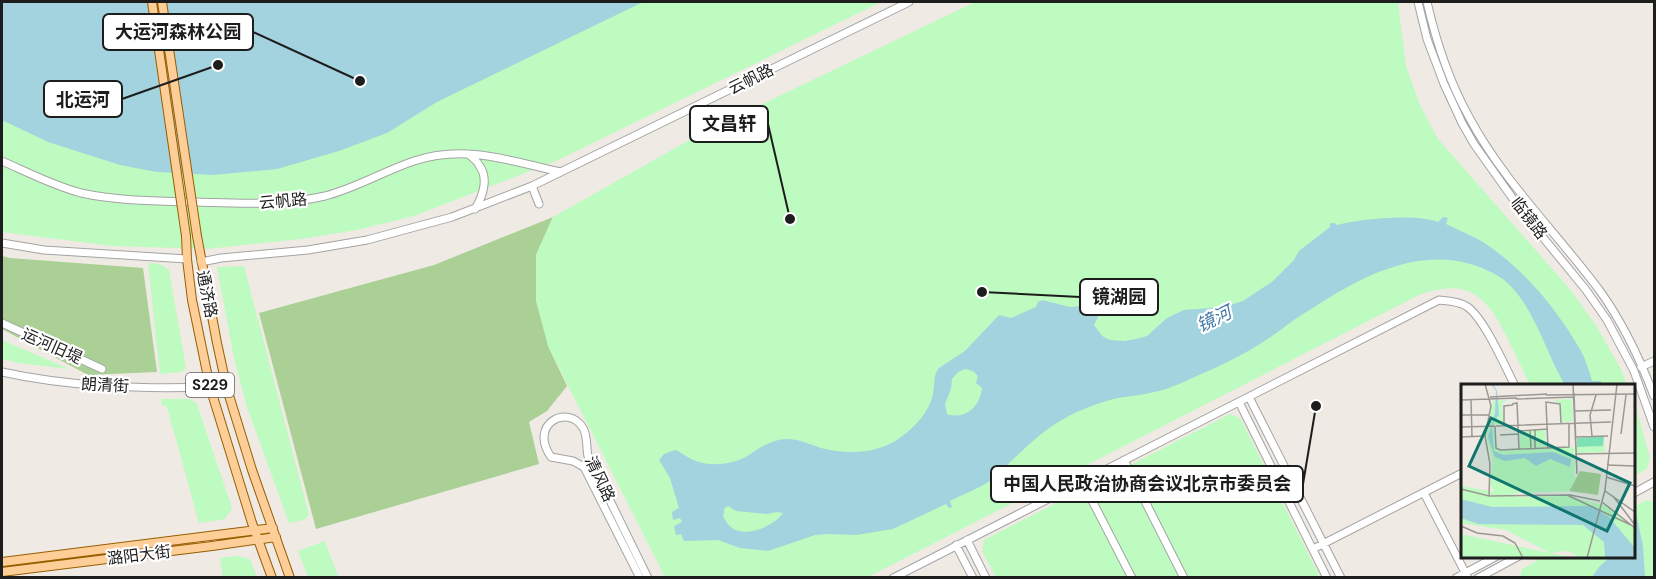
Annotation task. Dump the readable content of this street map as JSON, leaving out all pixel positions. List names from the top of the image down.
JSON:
{
  "streets": {
    "main road": ["通济路", "S229", "潞阳大街"],
    "street": [
      "云帆路",
      "临镜路",
      "运河旧堤",
      "朗清街",
      "清风路"
    ]
  },
  "crossings": [
    ["云帆路", "通济路"],
    ["通济路", "朗清街"],
    ["通济路", "潞阳大街"]
  ],
  "water": ["镜河"],
  "places": [
    "北运河",
    "大运河森林公园",
    "文昌轩",
    "镜湖园",
    "中国人民政治协商会议北京市委员会"
  ]
}
